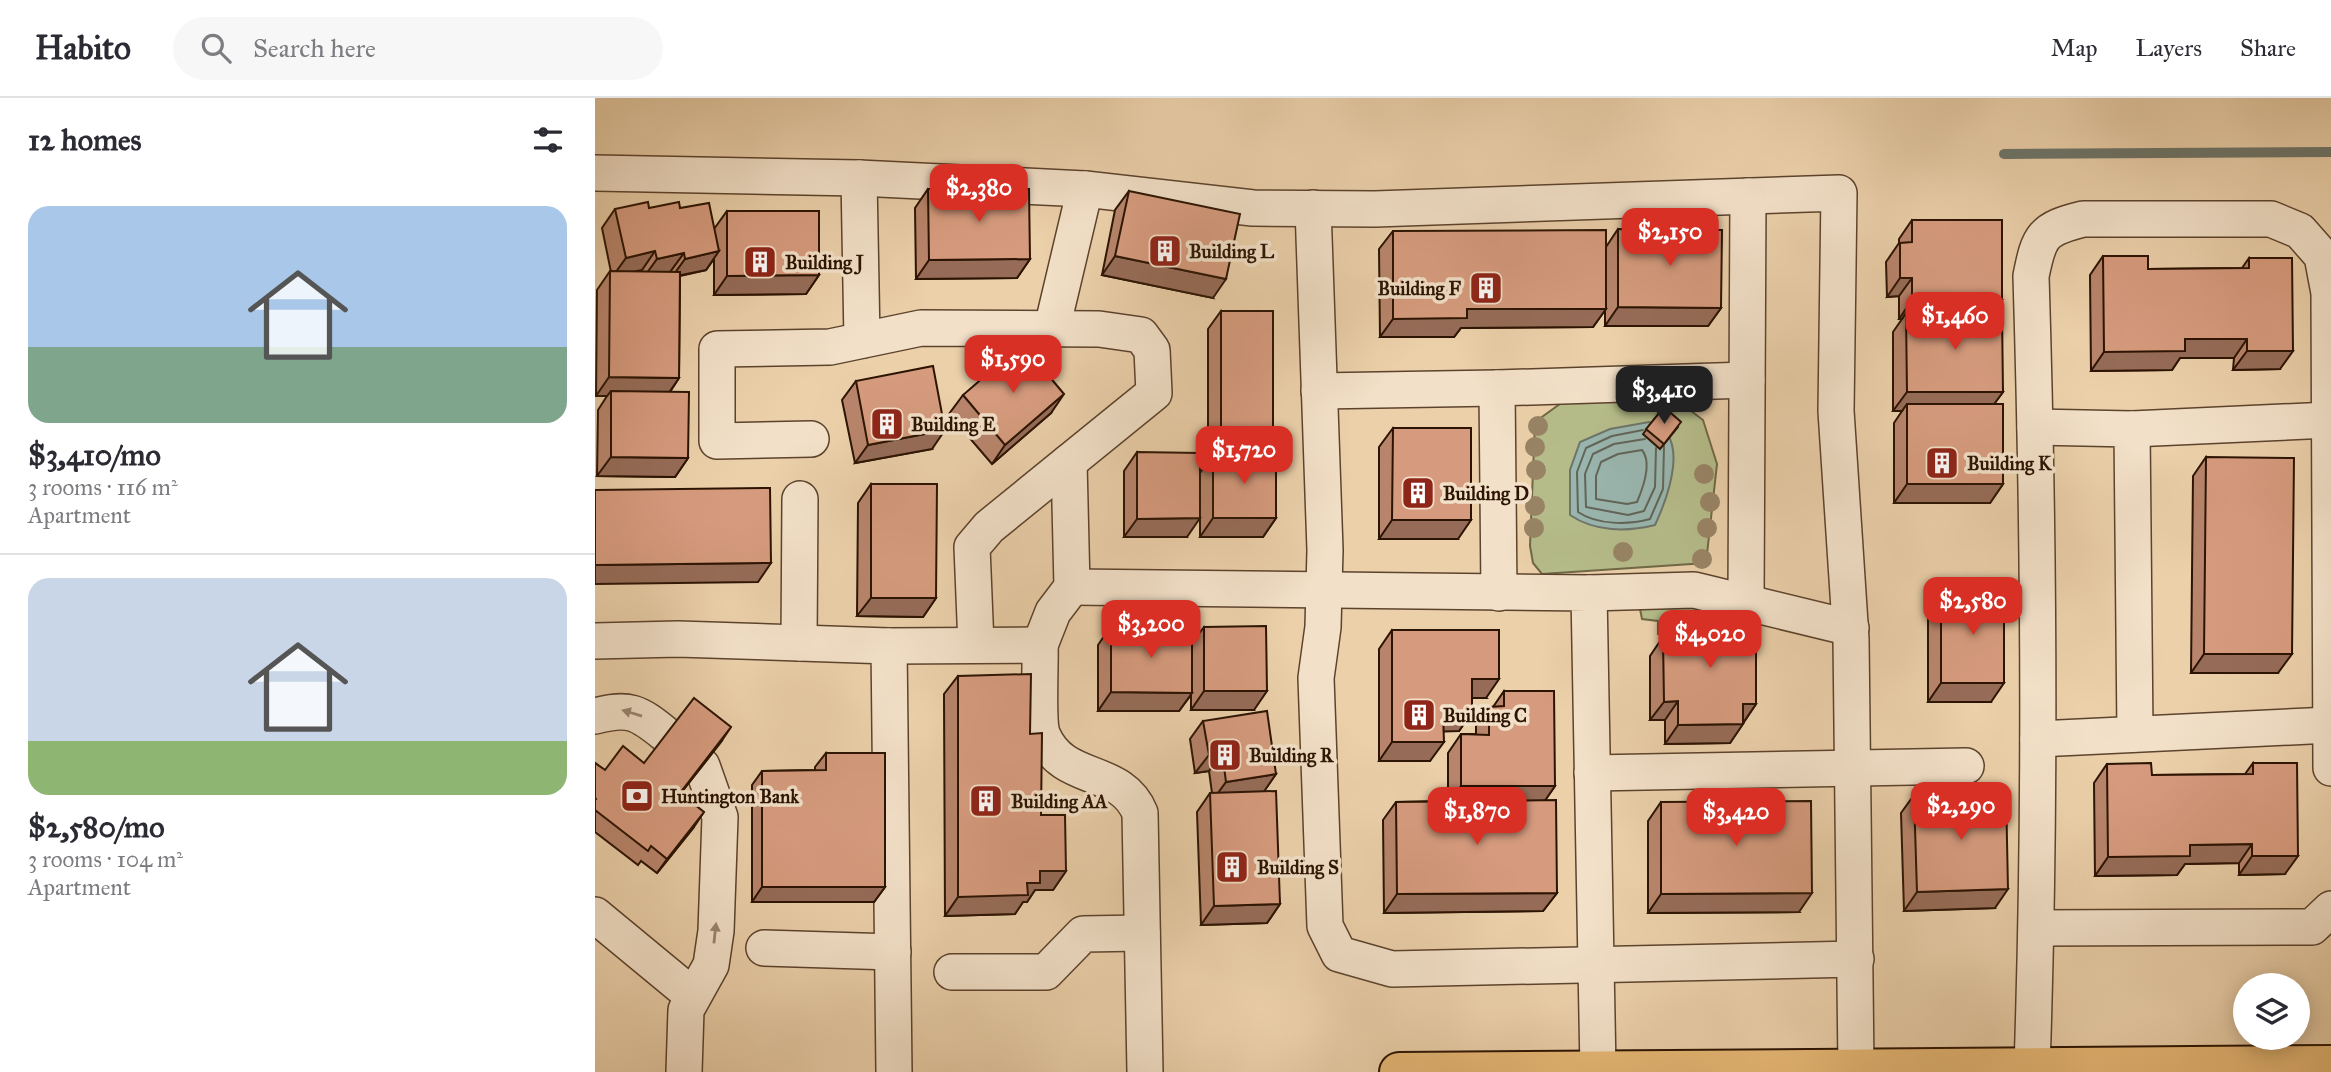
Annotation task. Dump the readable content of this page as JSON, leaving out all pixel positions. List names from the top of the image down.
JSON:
{
  "places": {
    "building": [
      "Building L",
      "Building J",
      "Building F",
      "Building E",
      "Building K",
      "Building D",
      "Building C",
      "Building R",
      "Building AA",
      "Building S"
    ],
    "bank": ["Huntington Bank"]
  },
  "page": {
    "header": "Habito",
    "search": "Search here",
    "nav": ["Map", "Layers", "Share"],
    "heading": "12 homes",
    "price": [
      "$2,380",
      "$2,150",
      "$1,460",
      "$1,590",
      "$3,410",
      "$1,720",
      "$2,580",
      "$3,200",
      "$4,020",
      "$2,290",
      "$1,870",
      "$3,420"
    ],
    "list": [
      {
        "name": "$3,410/mo",
        "note": "3 rooms · 116 m² · Apartment"
      },
      {
        "name": "$2,580/mo",
        "note": "3 rooms · 104 m² · Apartment"
      }
    ]
  }
}
